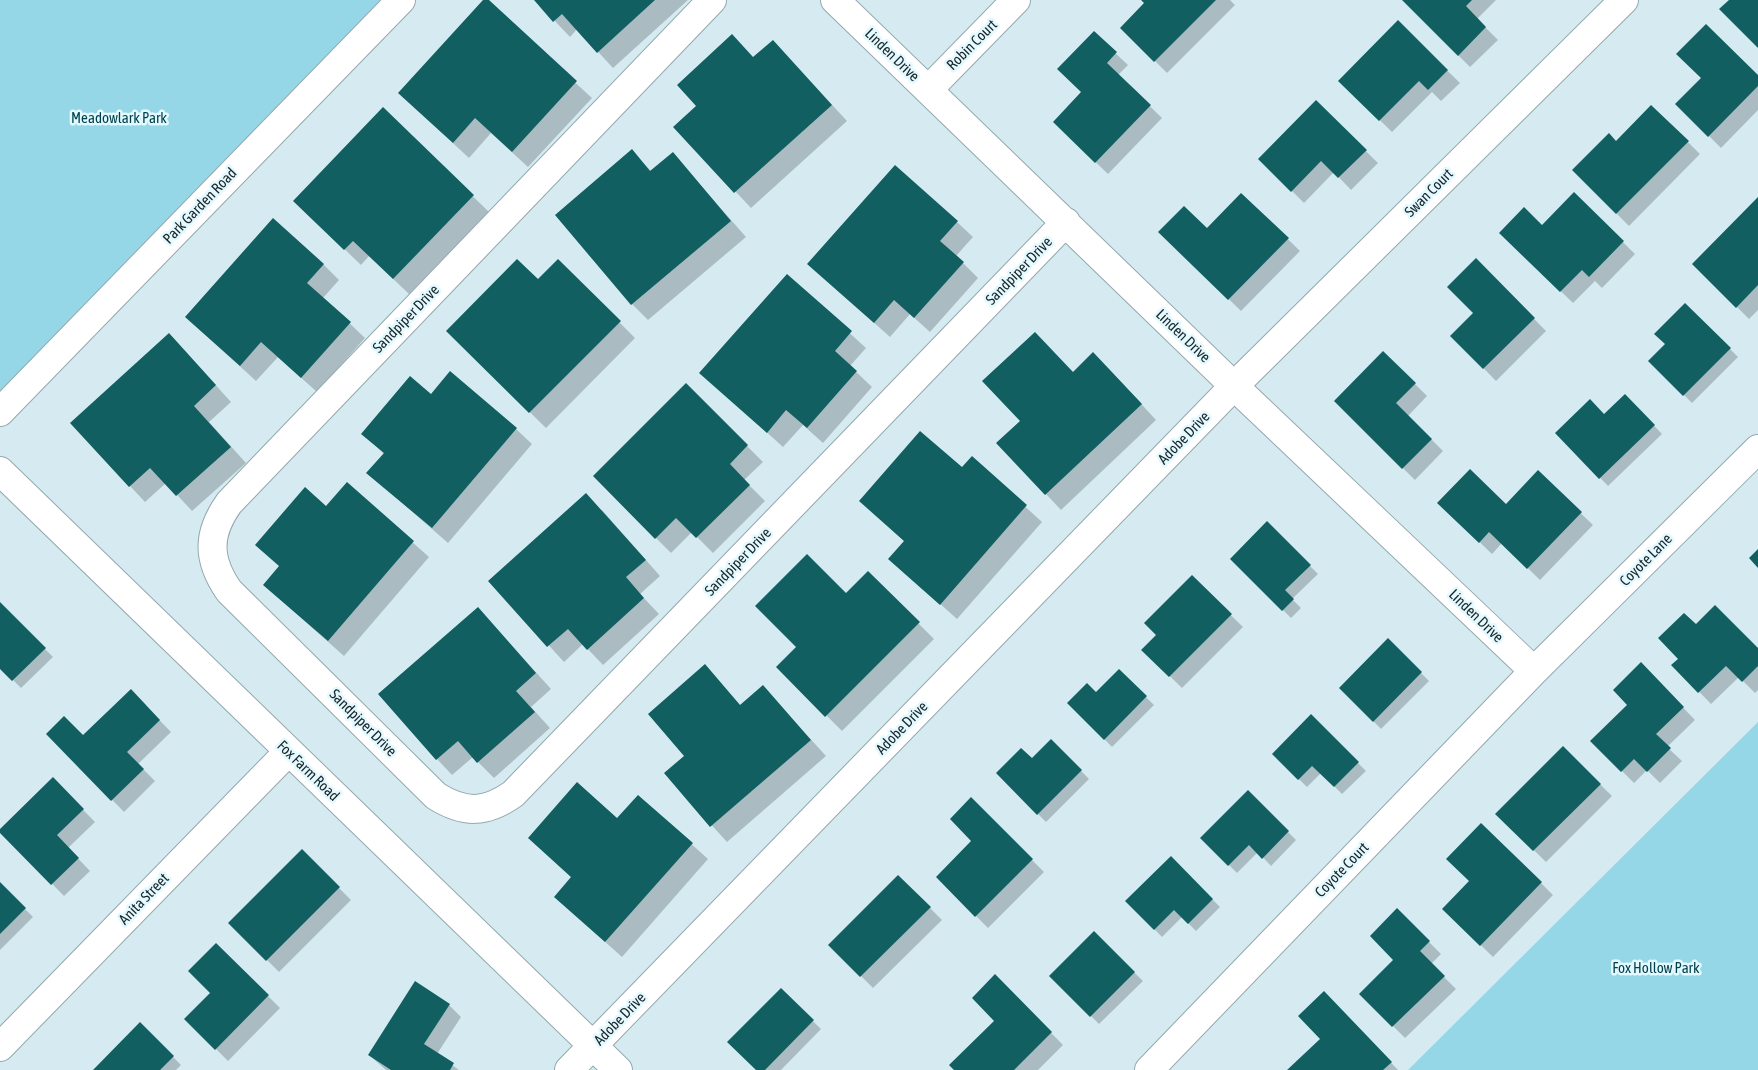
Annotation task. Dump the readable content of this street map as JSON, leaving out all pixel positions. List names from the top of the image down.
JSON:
{
  "streets": {
    "street": [
      "Robin Court",
      "Linden Drive",
      "Swan Court",
      "Park Garden Road",
      "Sandpiper Drive",
      "Adobe Drive",
      "Coyote Lane",
      "Fox Farm Road",
      "Coyote Court",
      "Anita Street"
    ]
  },
  "crossings": [
    ["Robin Court", "Linden Drive"],
    ["Linden Drive", "Swan Court"],
    ["Linden Drive", "Sandpiper Drive"],
    ["Linden Drive", "Adobe Drive"],
    ["Linden Drive", "Coyote Lane"],
    ["Linden Drive", "Coyote Court"],
    ["Swan Court", "Adobe Drive"],
    ["Adobe Drive", "Fox Farm Road"],
    ["Coyote Lane", "Coyote Court"],
    ["Fox Farm Road", "Anita Street"]
  ],
  "parks": ["Meadowlark Park", "Fox Hollow Park"]
}
